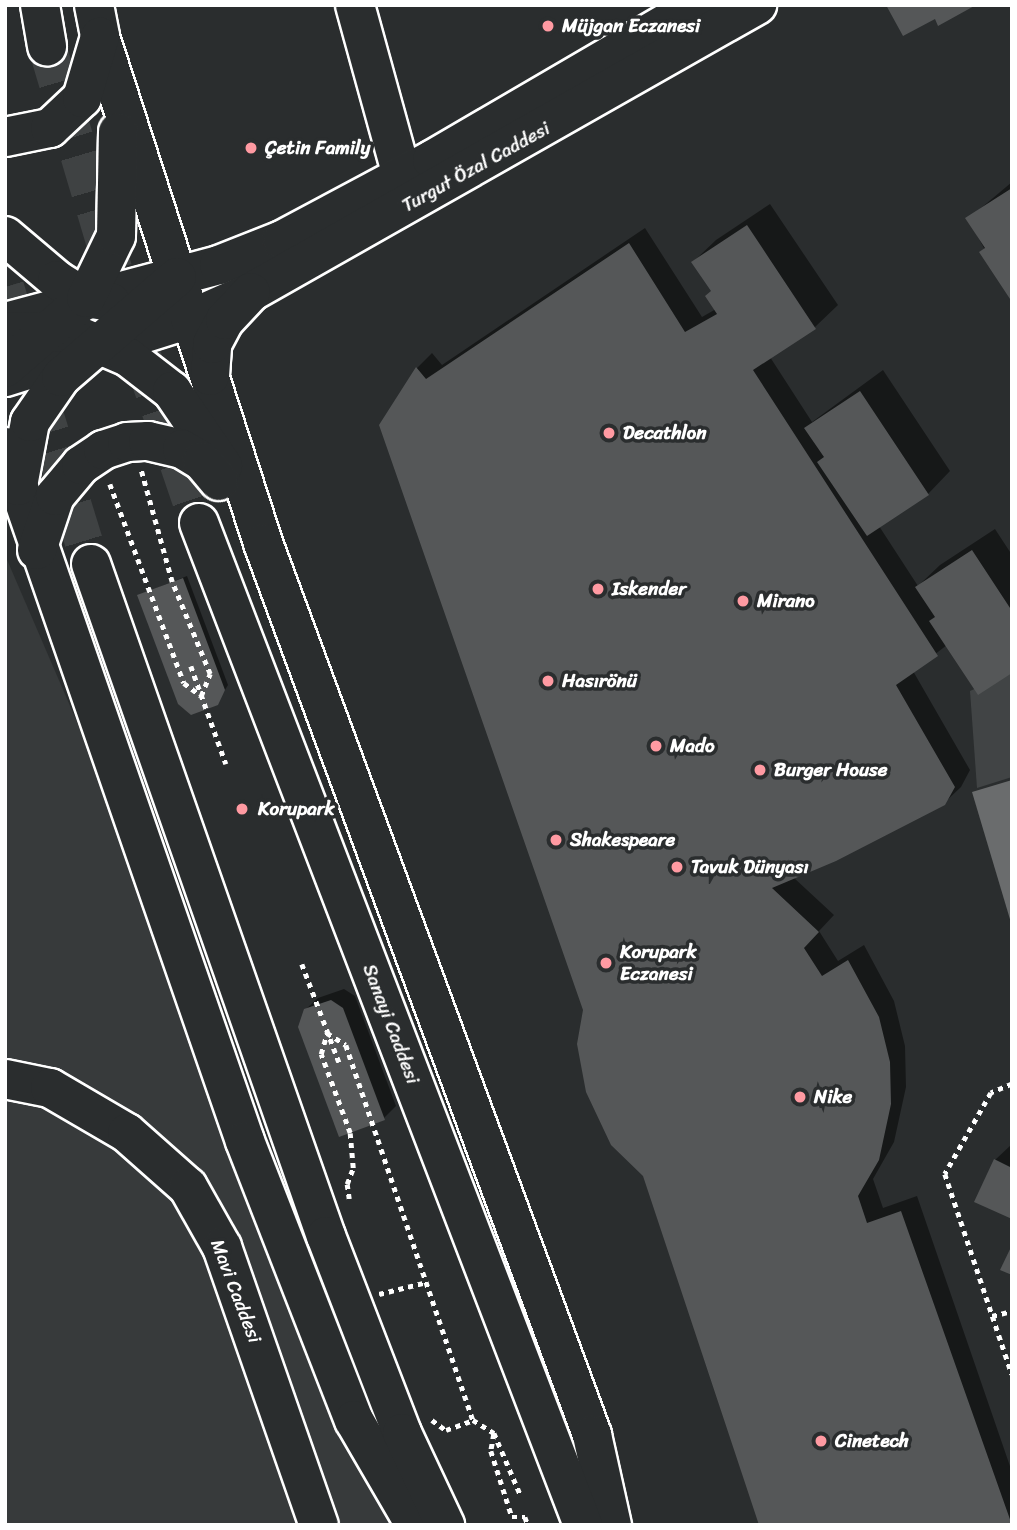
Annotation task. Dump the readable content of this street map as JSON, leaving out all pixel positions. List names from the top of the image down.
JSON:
{
  "streets": {
    "main road": ["Turgut Özal Caddesi", "Sanayi Caddesi", "Mavi Caddesi"]
  },
  "places": [
    "Müjgan Eczanesi",
    "Çetin Family",
    "Decathlon",
    "Iskender",
    "Mirano",
    "Hasırönü",
    "Mado",
    "Burger House",
    "Korupark",
    "Shakespeare",
    "Tavuk Dünyası",
    "Korupark Eczanesi",
    "Nike",
    "Cinetech"
  ]
}
